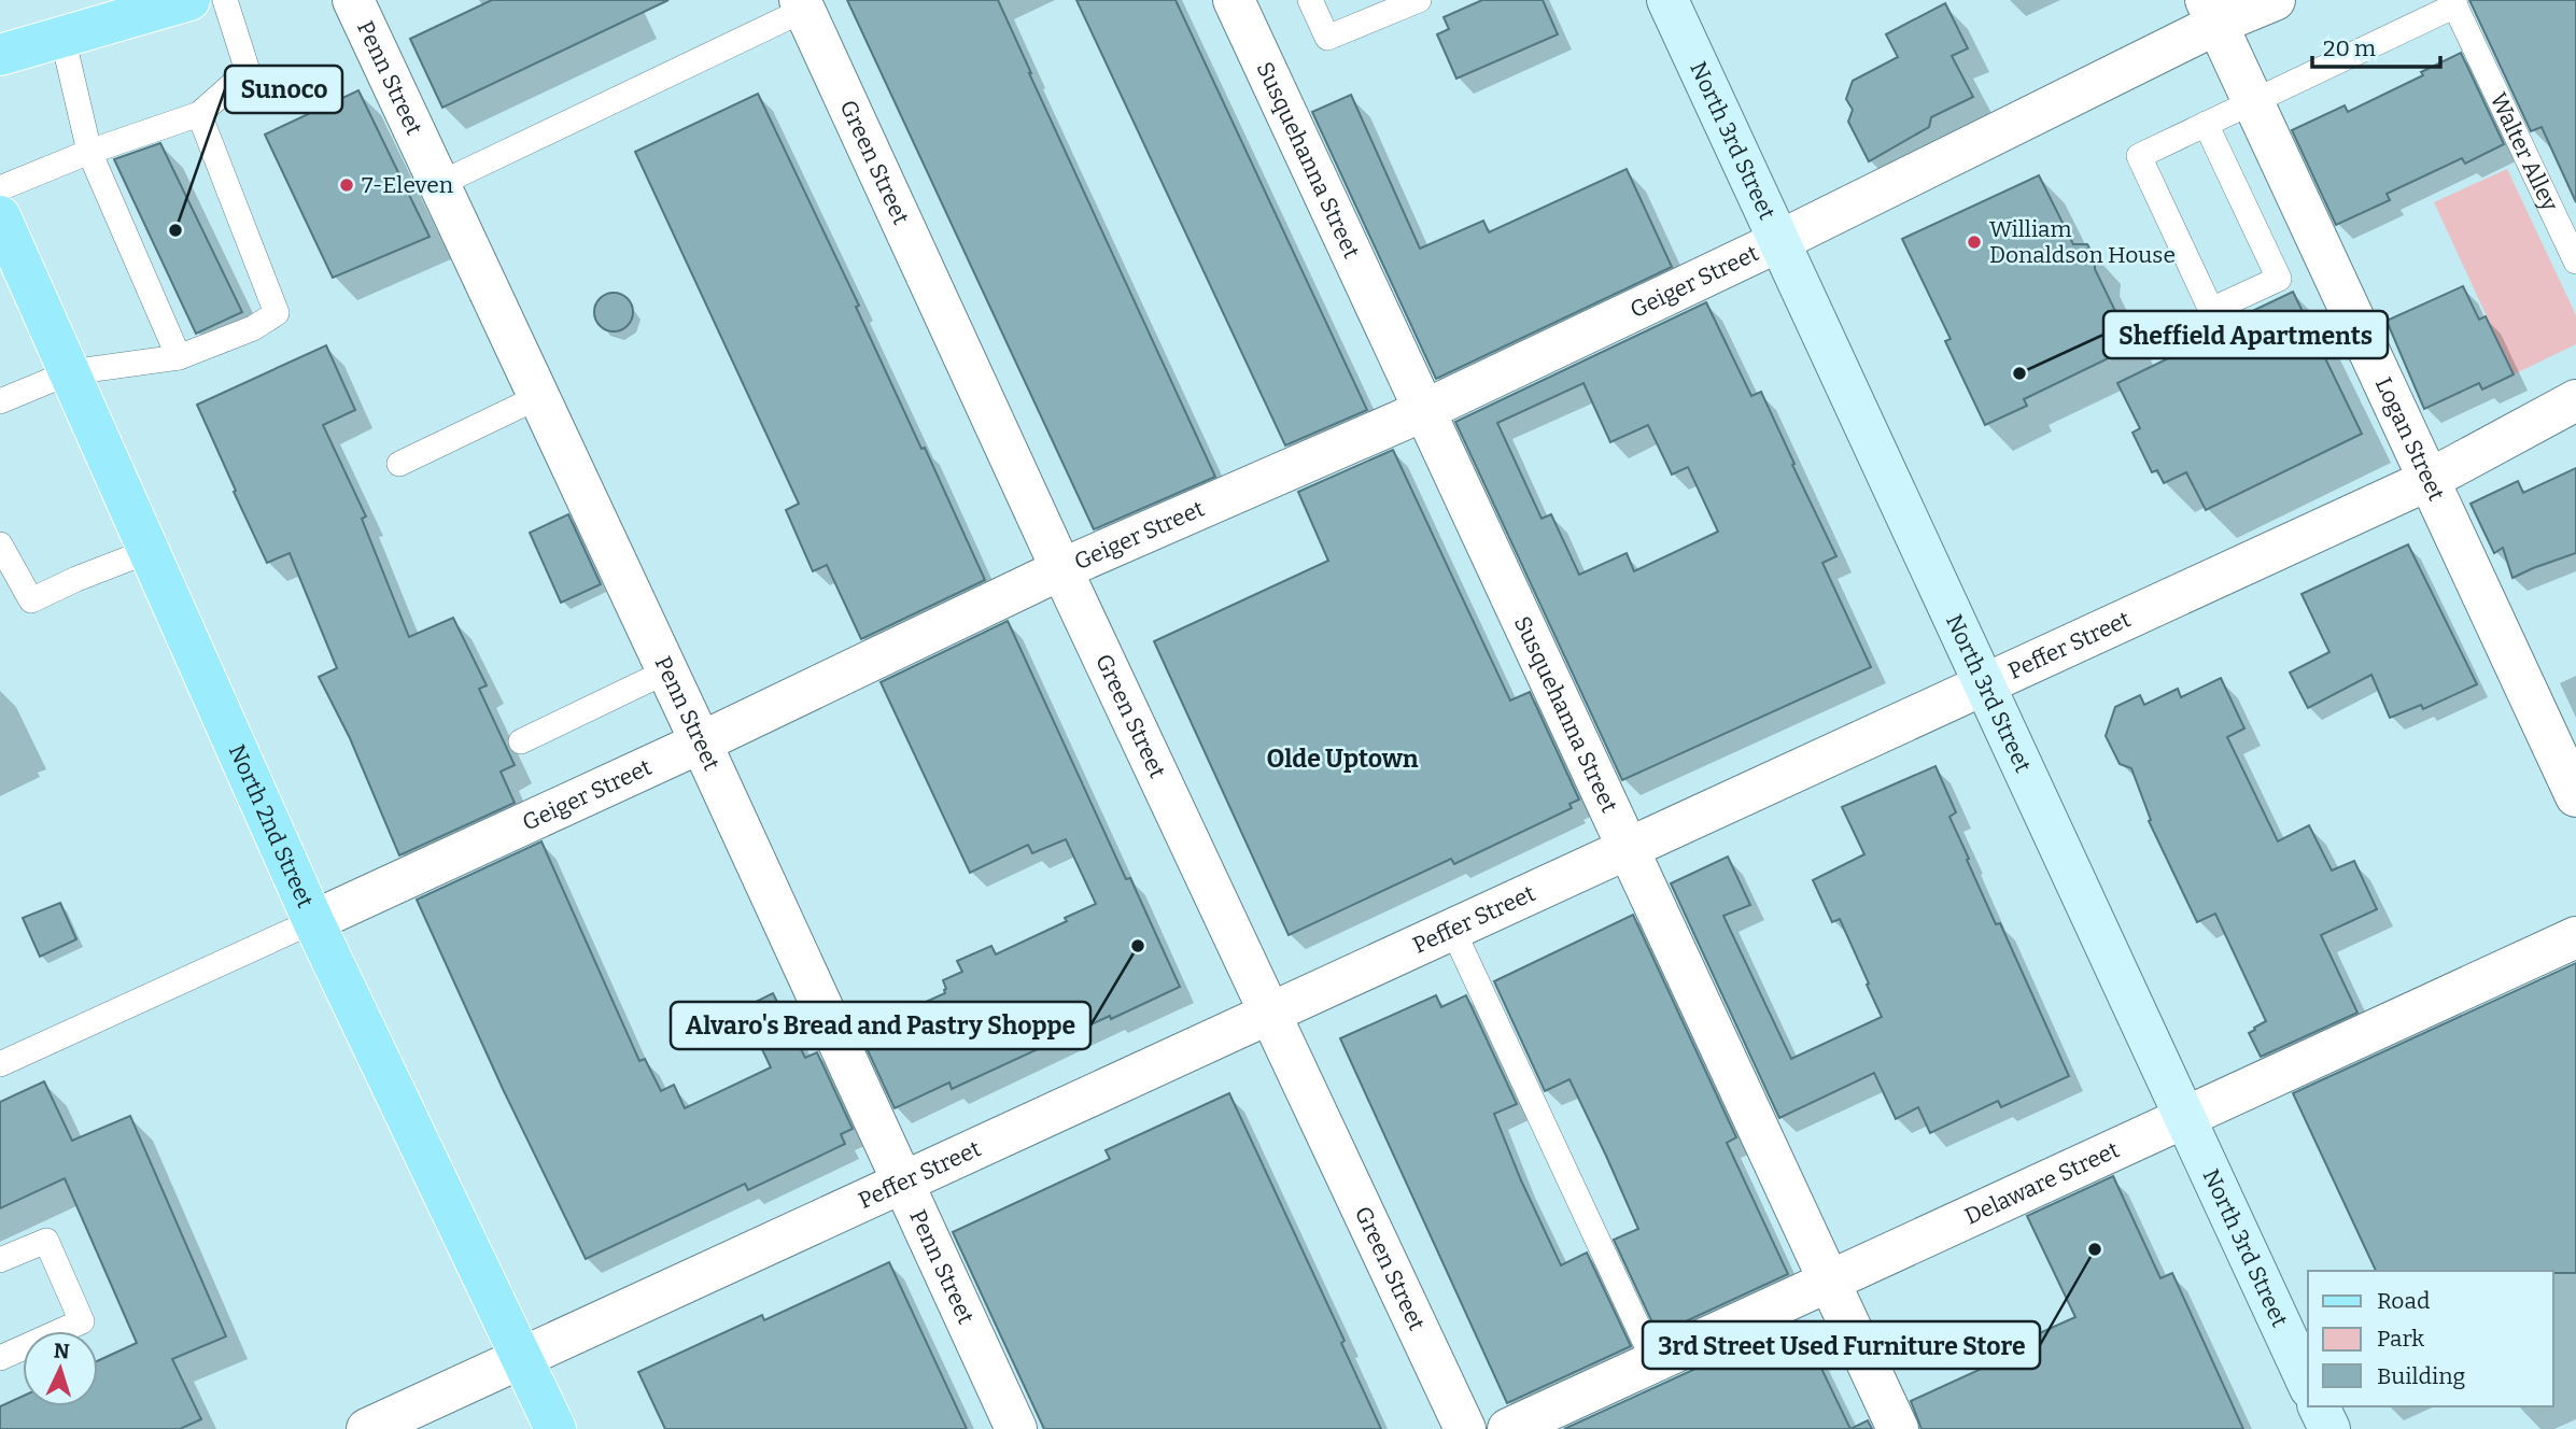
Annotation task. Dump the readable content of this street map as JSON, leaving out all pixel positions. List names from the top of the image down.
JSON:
{
  "streets": {
    "main road": ["North 3rd Street", "North 2nd Street"],
    "street": [
      "Penn Street",
      "Green Street",
      "Susquehanna Street",
      "Geiger Street",
      "Logan Street",
      "Peffer Street",
      "Delaware Street"
    ],
    "lane": ["Walter Alley"]
  },
  "crossings": [
    ["Penn Street", "Geiger Street"],
    ["Penn Street", "Peffer Street"],
    ["North 3rd Street", "Geiger Street"],
    ["North 3rd Street", "Peffer Street"],
    ["North 3rd Street", "Delaware Street"],
    ["Green Street", "Geiger Street"],
    ["Green Street", "Peffer Street"],
    ["Susquehanna Street", "Geiger Street"],
    ["Susquehanna Street", "Peffer Street"],
    ["Susquehanna Street", "Delaware Street"],
    ["Geiger Street", "Logan Street"],
    ["Geiger Street", "North 2nd Street"],
    ["Logan Street", "Peffer Street"],
    ["Peffer Street", "North 2nd Street"]
  ],
  "districts": ["Olde Uptown"],
  "places": [
    "7-Eleven",
    "Sunoco",
    "William Donaldson House",
    "Sheffield Apartments",
    "Alvaro's Bread and Pastry Shoppe",
    "3rd Street Used Furniture Store"
  ],
  "legend": ["Road", "Park", "Building"],
  "scale_bar": "20 m",
  "north": "top"
}
